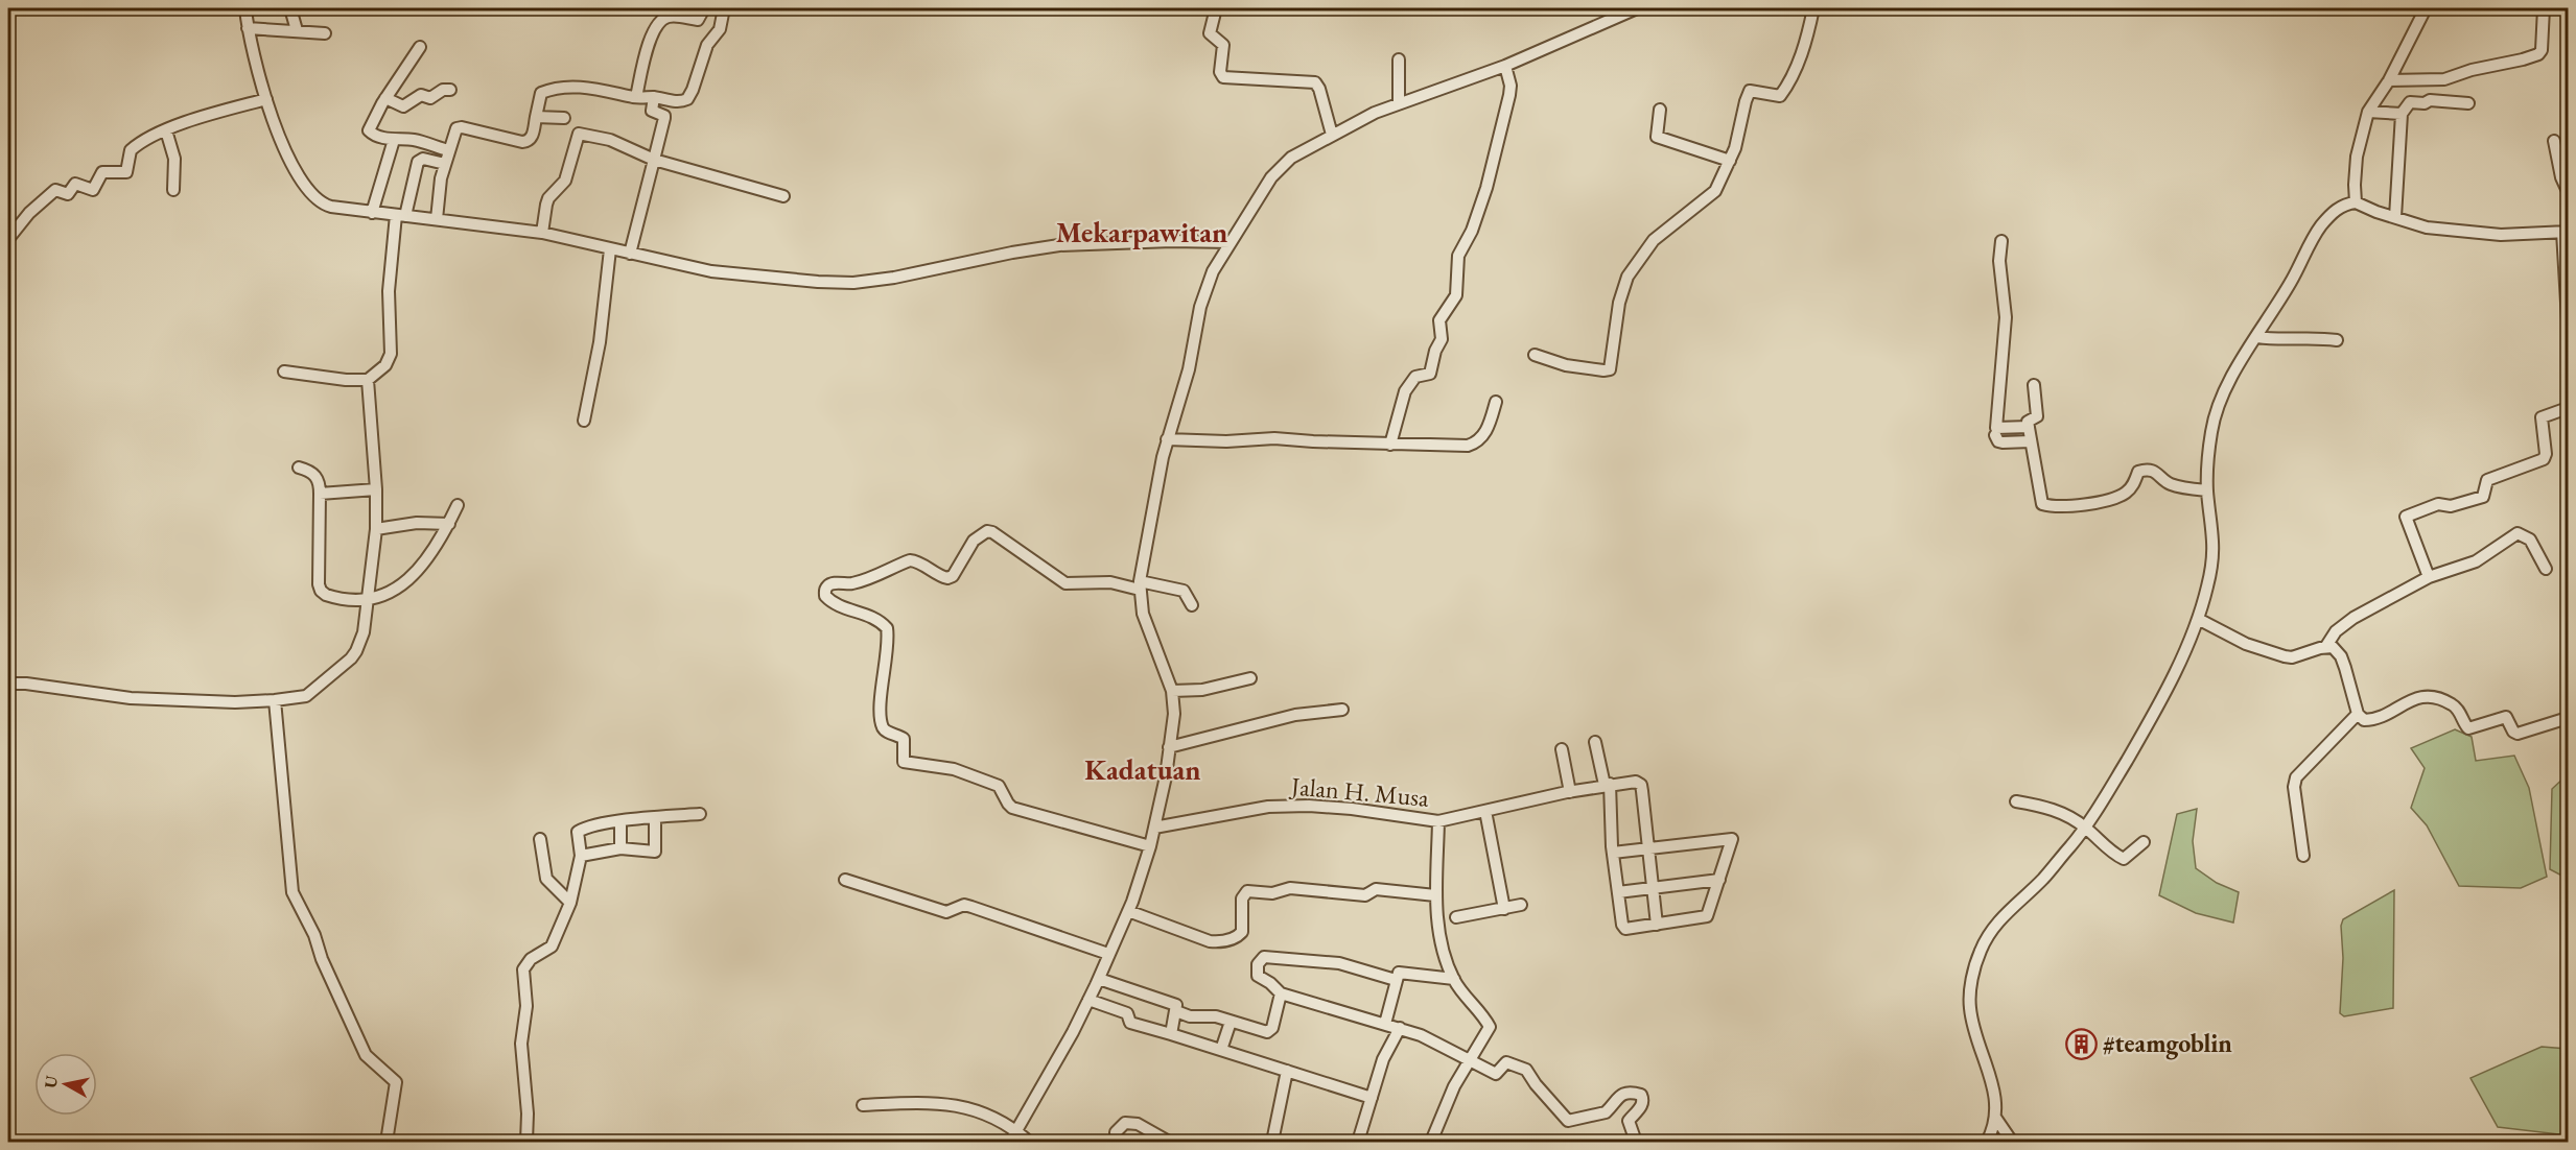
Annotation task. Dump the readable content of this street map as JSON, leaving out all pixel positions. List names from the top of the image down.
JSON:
{
  "streets": {
    "street": ["Jalan H. Musa"]
  },
  "districts": ["Mekarpawitan", "Kadatuan"],
  "places": {
    "building": ["#teamgoblin"]
  },
  "north": "left"
}
